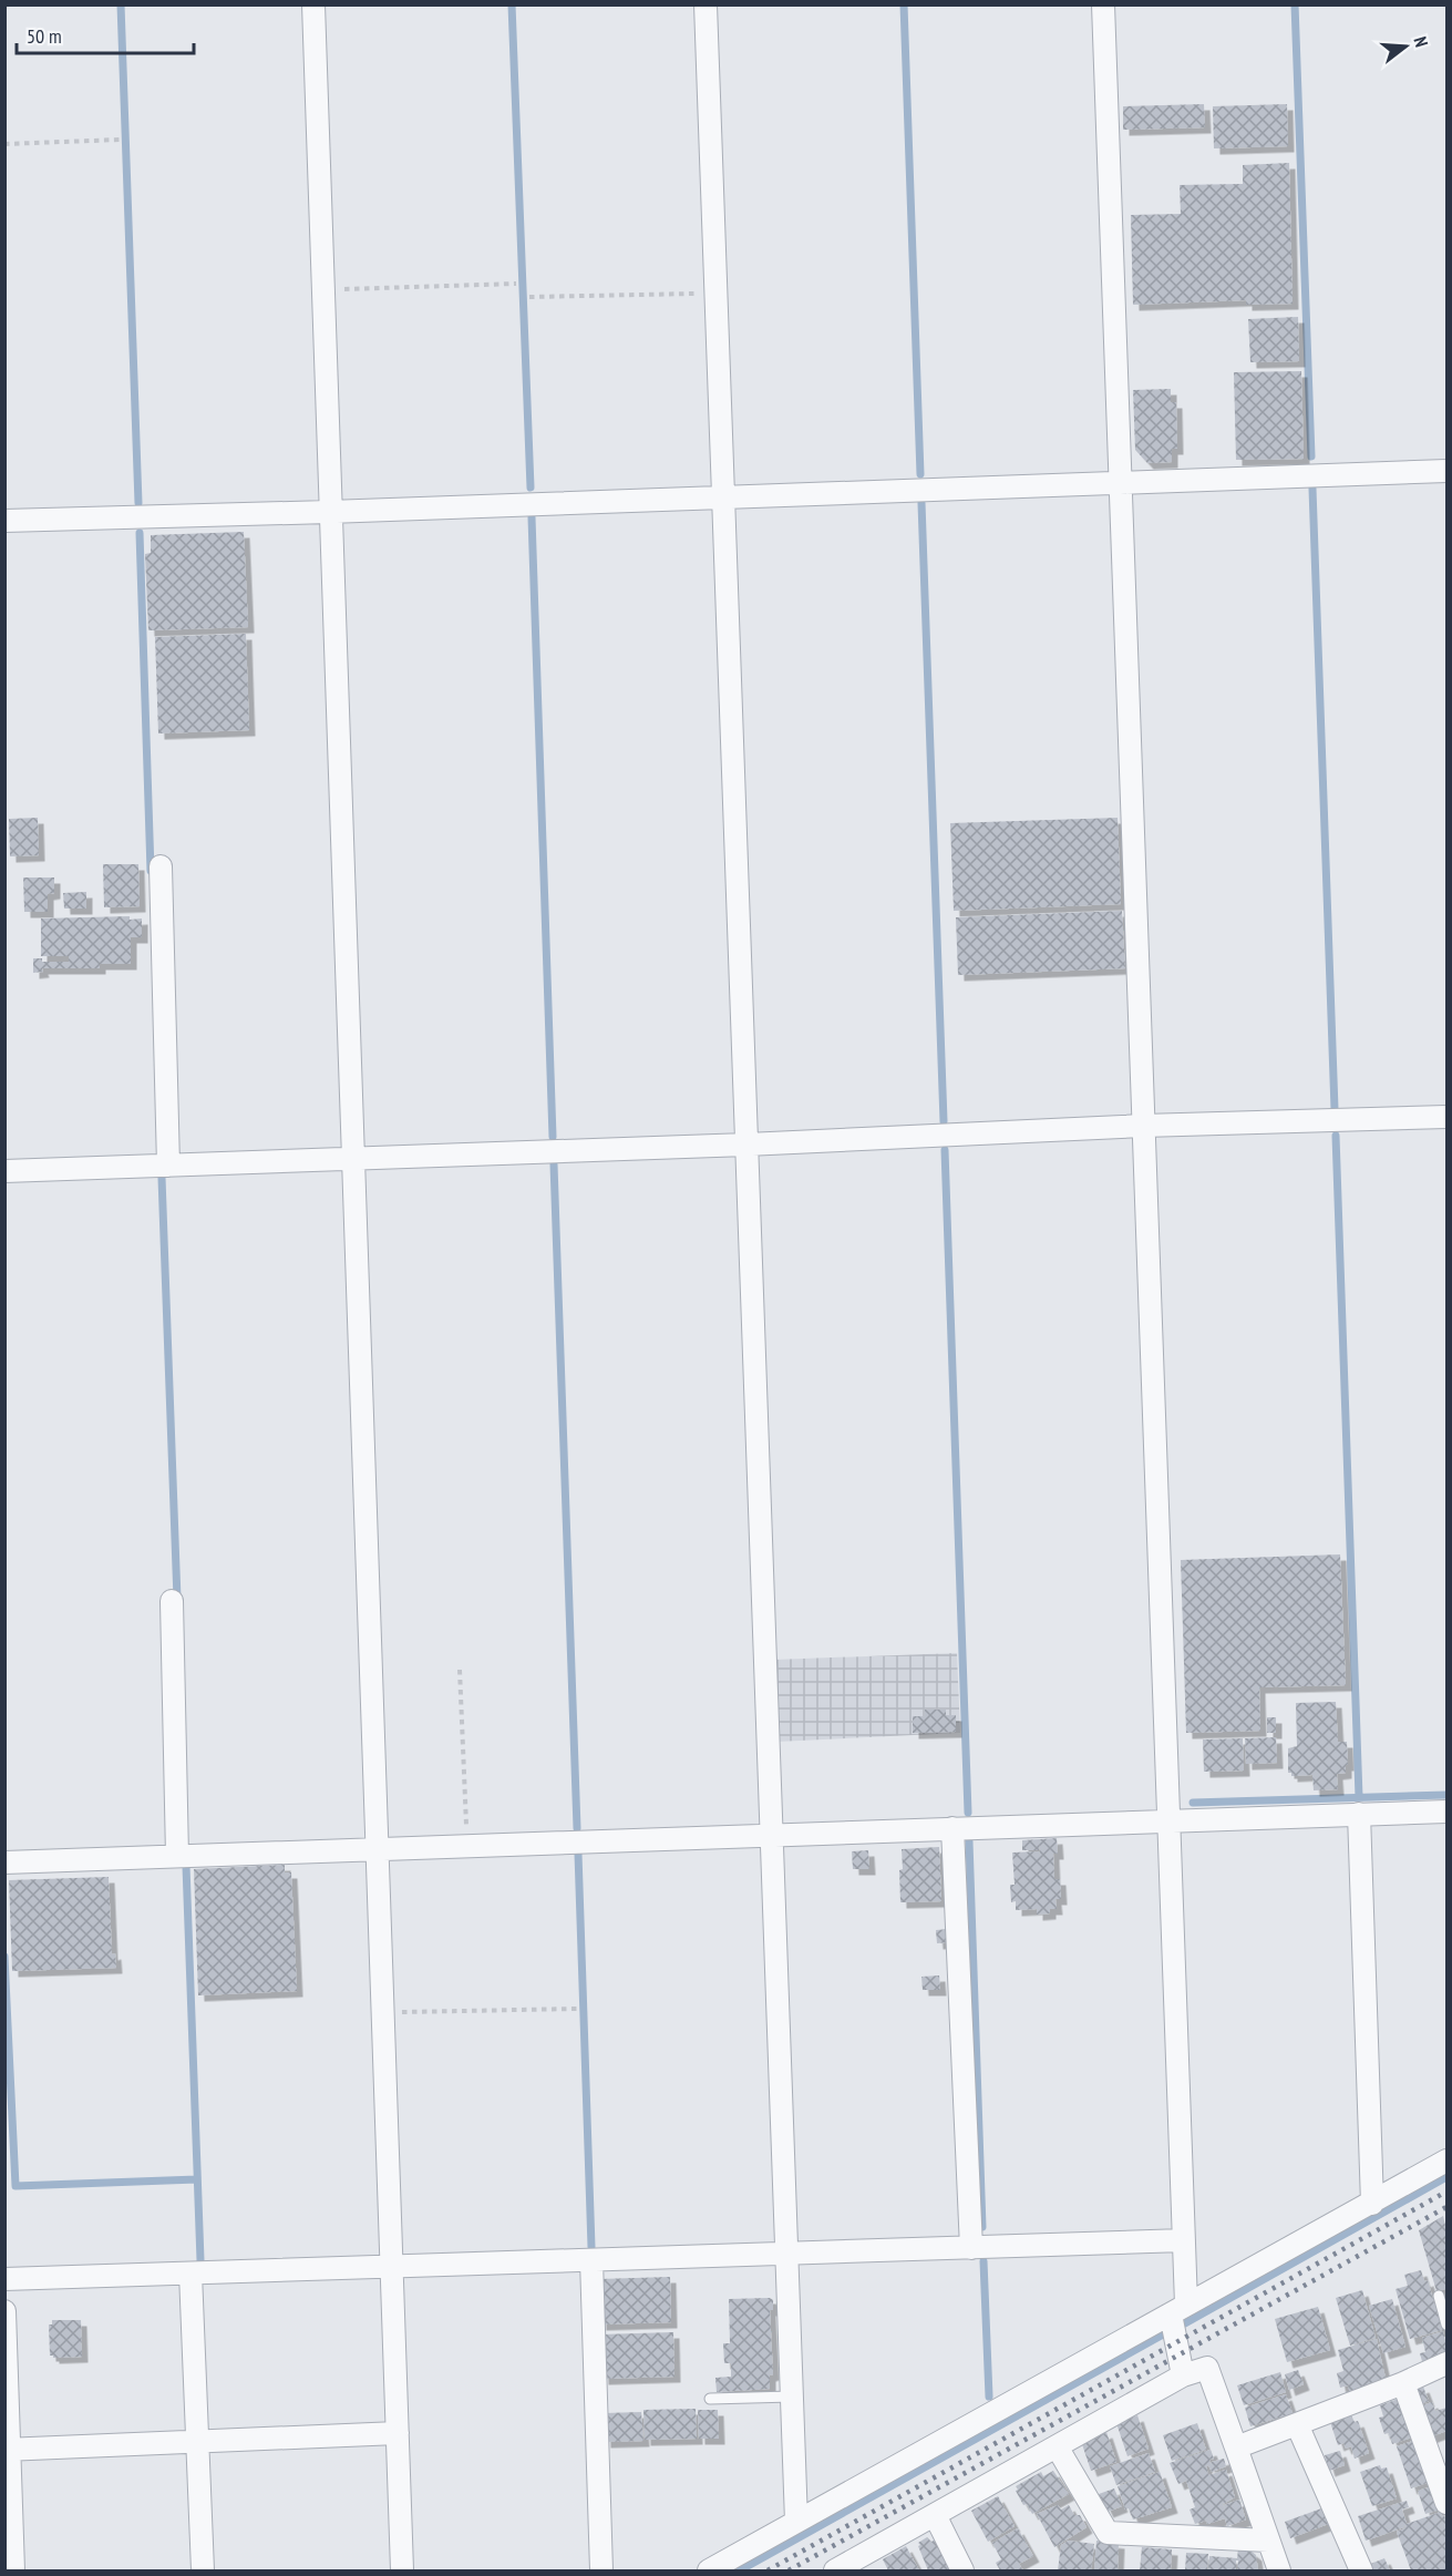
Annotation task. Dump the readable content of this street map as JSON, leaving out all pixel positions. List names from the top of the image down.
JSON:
{
  "scale_bar": "50 m",
  "north": "right"
}
